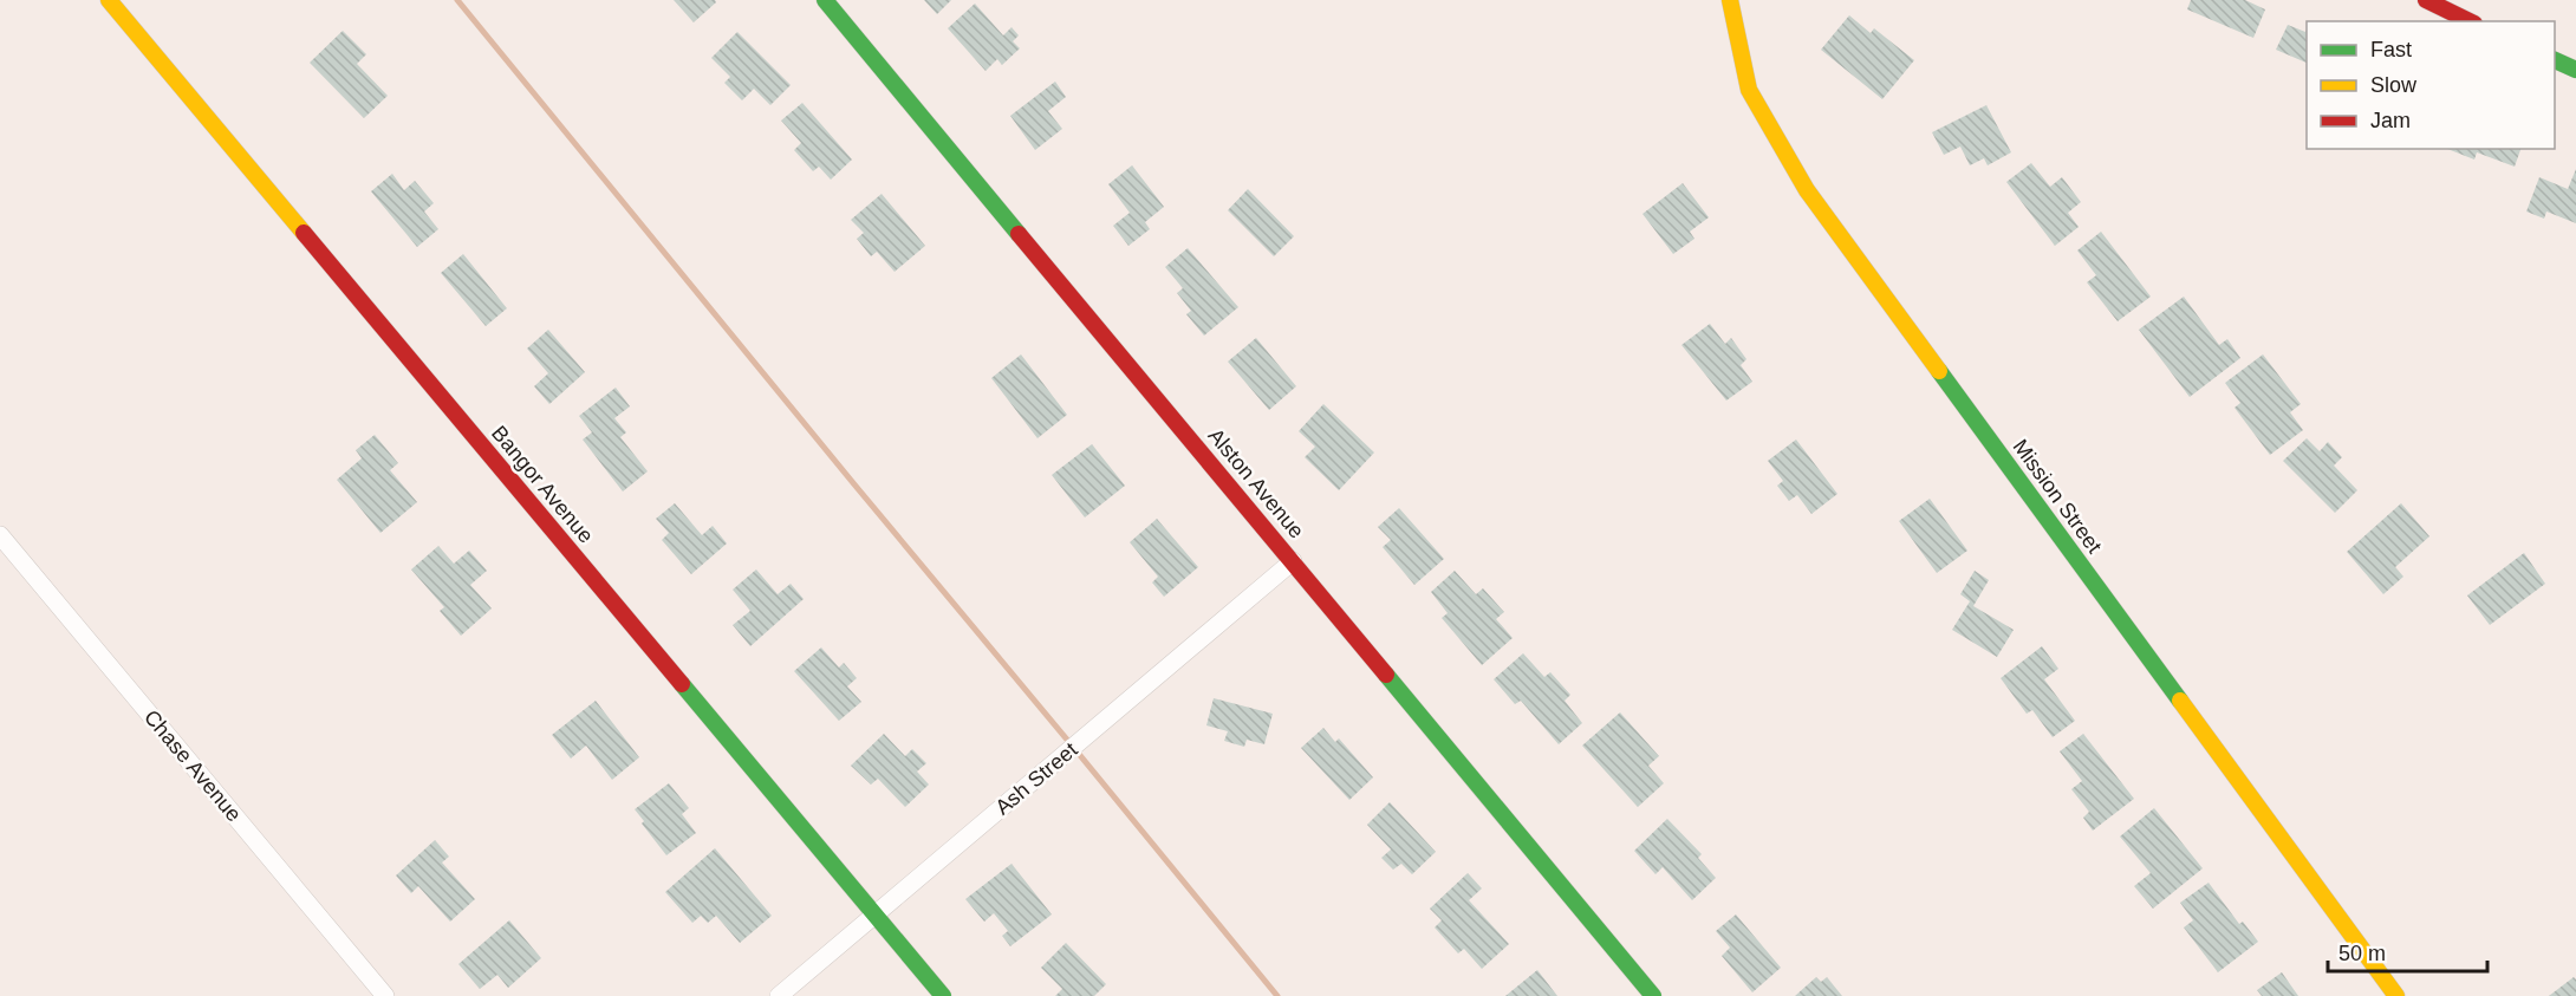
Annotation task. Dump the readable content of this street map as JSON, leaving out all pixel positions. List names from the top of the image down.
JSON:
{
  "streets": {
    "street": [
      "Alston Avenue",
      "Bangor Avenue",
      "Mission Street",
      "Chase Avenue",
      "Ash Street"
    ]
  },
  "crossings": [
    ["Alston Avenue", "Ash Street"],
    ["Bangor Avenue", "Ash Street"]
  ],
  "legend": ["Fast", "Slow", "Jam"],
  "scale_bar": "50 m"
}
